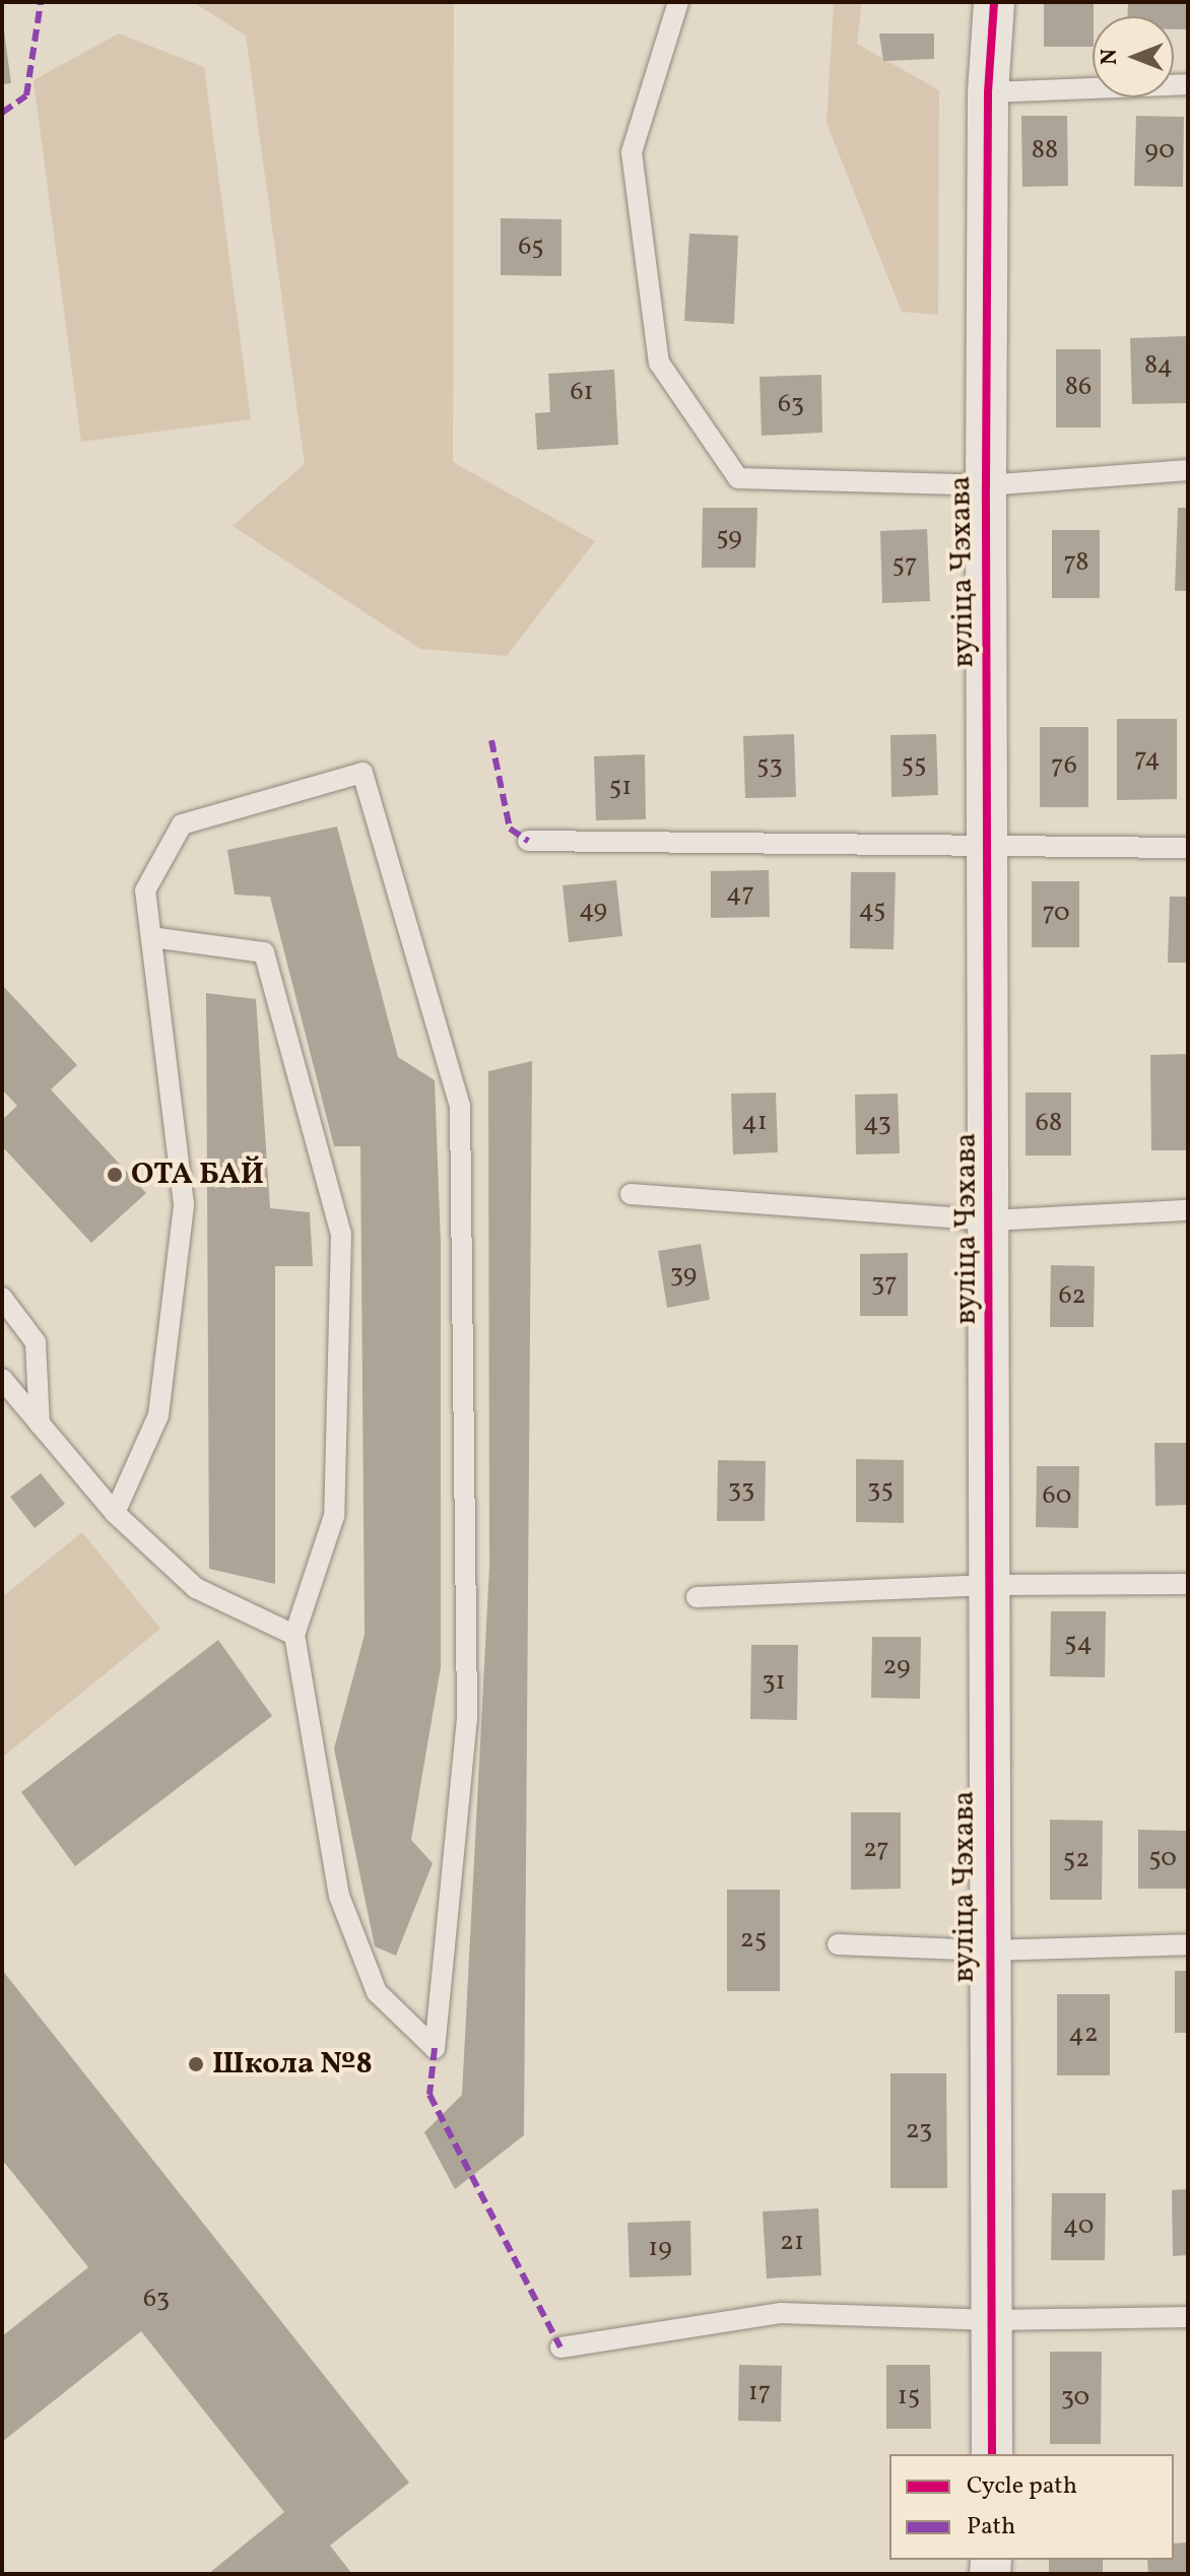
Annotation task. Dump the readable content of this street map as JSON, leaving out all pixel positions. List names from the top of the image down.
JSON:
{
  "streets": {
    "street": ["вуліца Чэхава"]
  },
  "places": ["ОТА БАЙ", "Школа №8"],
  "house_numbers": [
    "88",
    "90",
    "65",
    "84",
    "86",
    "61",
    "63",
    "59",
    "78",
    "57",
    "74",
    "55",
    "53",
    "76",
    "51",
    "47",
    "49",
    "45",
    "70",
    "41",
    "43",
    "68",
    "39",
    "37",
    "62",
    "33",
    "35",
    "60",
    "54",
    "29",
    "31",
    "27",
    "50",
    "52",
    "25",
    "42",
    "23",
    "40",
    "21",
    "19",
    "63",
    "17",
    "15",
    "30"
  ],
  "legend": ["Cycle path", "Path"],
  "north": "left"
}
